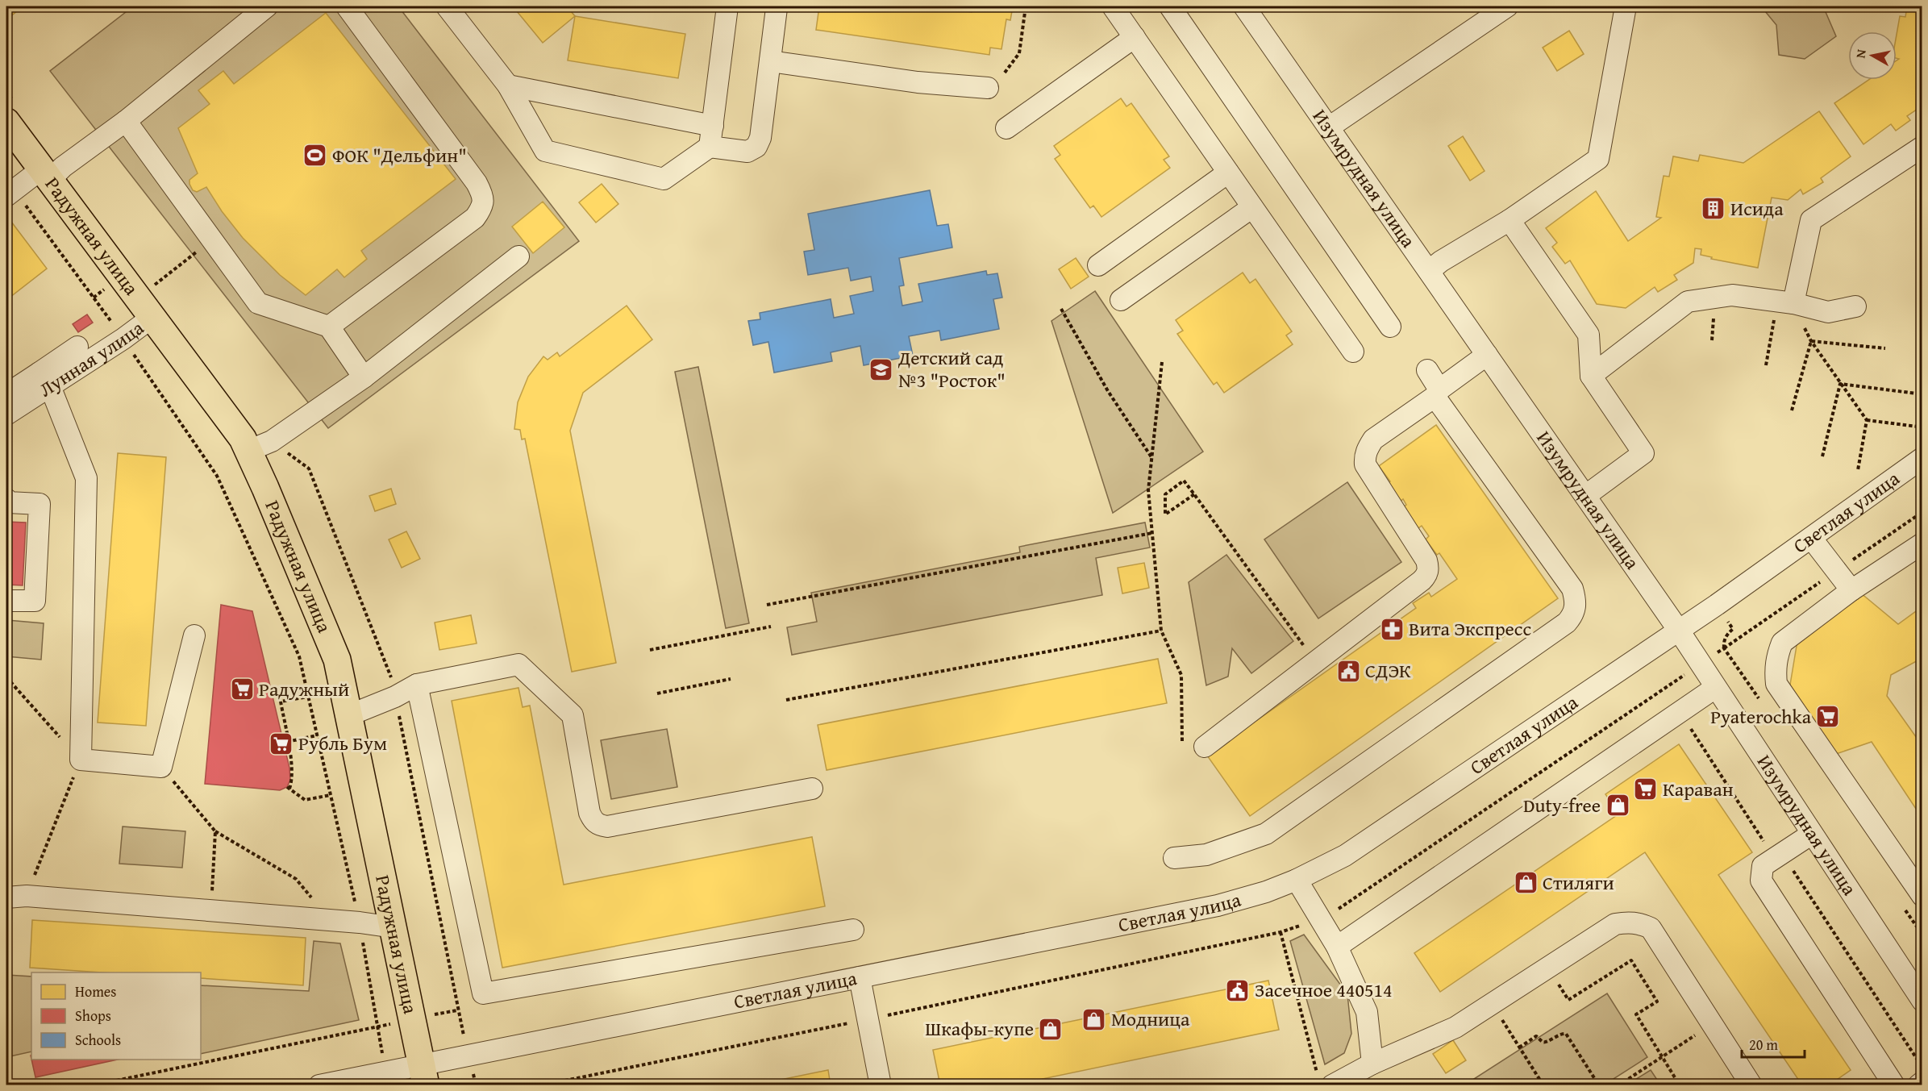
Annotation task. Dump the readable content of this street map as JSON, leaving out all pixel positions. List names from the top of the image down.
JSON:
{
  "streets": {
    "main road": ["Радужная улица"],
    "street": ["Изумрудная улица", "Лунная улица", "Светлая улица"]
  },
  "crossings": [
    ["Изумрудная улица", "Светлая улица"],
    ["Радужная улица", "Лунная улица"],
    ["Радужная улица", "Светлая улица"]
  ],
  "places": {
    "sports": ["ФОК \"Дельфин\""],
    "building": ["Исида"],
    "school or university": ["Детский сад №3 \"Росток\""],
    "pharmacy": ["Вита Экспресс"],
    "public building": ["СДЭК", "Засечное 440514"],
    "supermarket": [
      "Радужный",
      "Pyaterochka",
      "Рубль Бум",
      "Караван"
    ],
    "shop": [
      "Duty-free",
      "Стиляги",
      "Модница",
      "Шкафы-купе"
    ]
  },
  "legend": ["Homes", "Shops", "Schools"],
  "scale_bar": "20 m",
  "north": "left"
}
